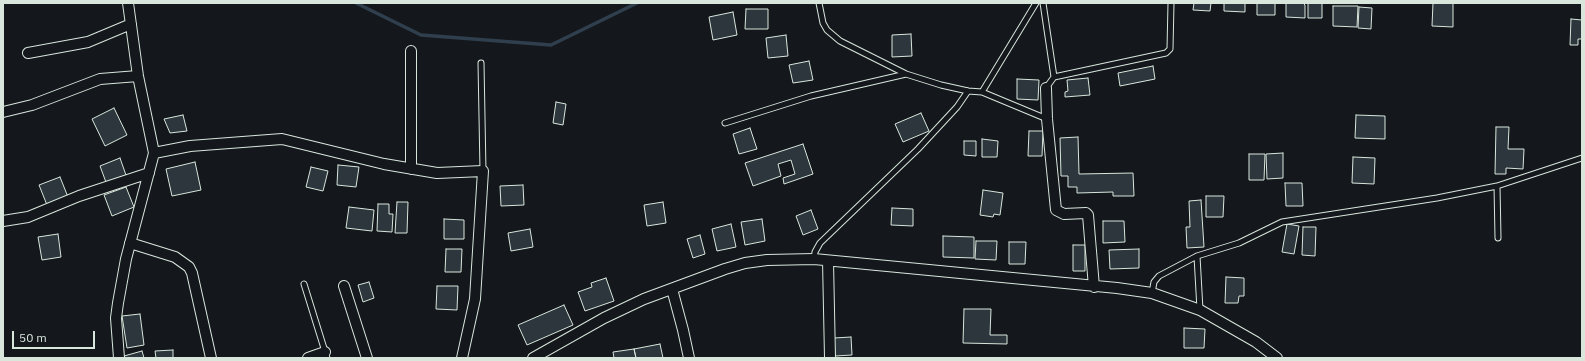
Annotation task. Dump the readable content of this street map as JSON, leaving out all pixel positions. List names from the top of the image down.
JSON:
{
  "scale_bar": "50 m"
}
